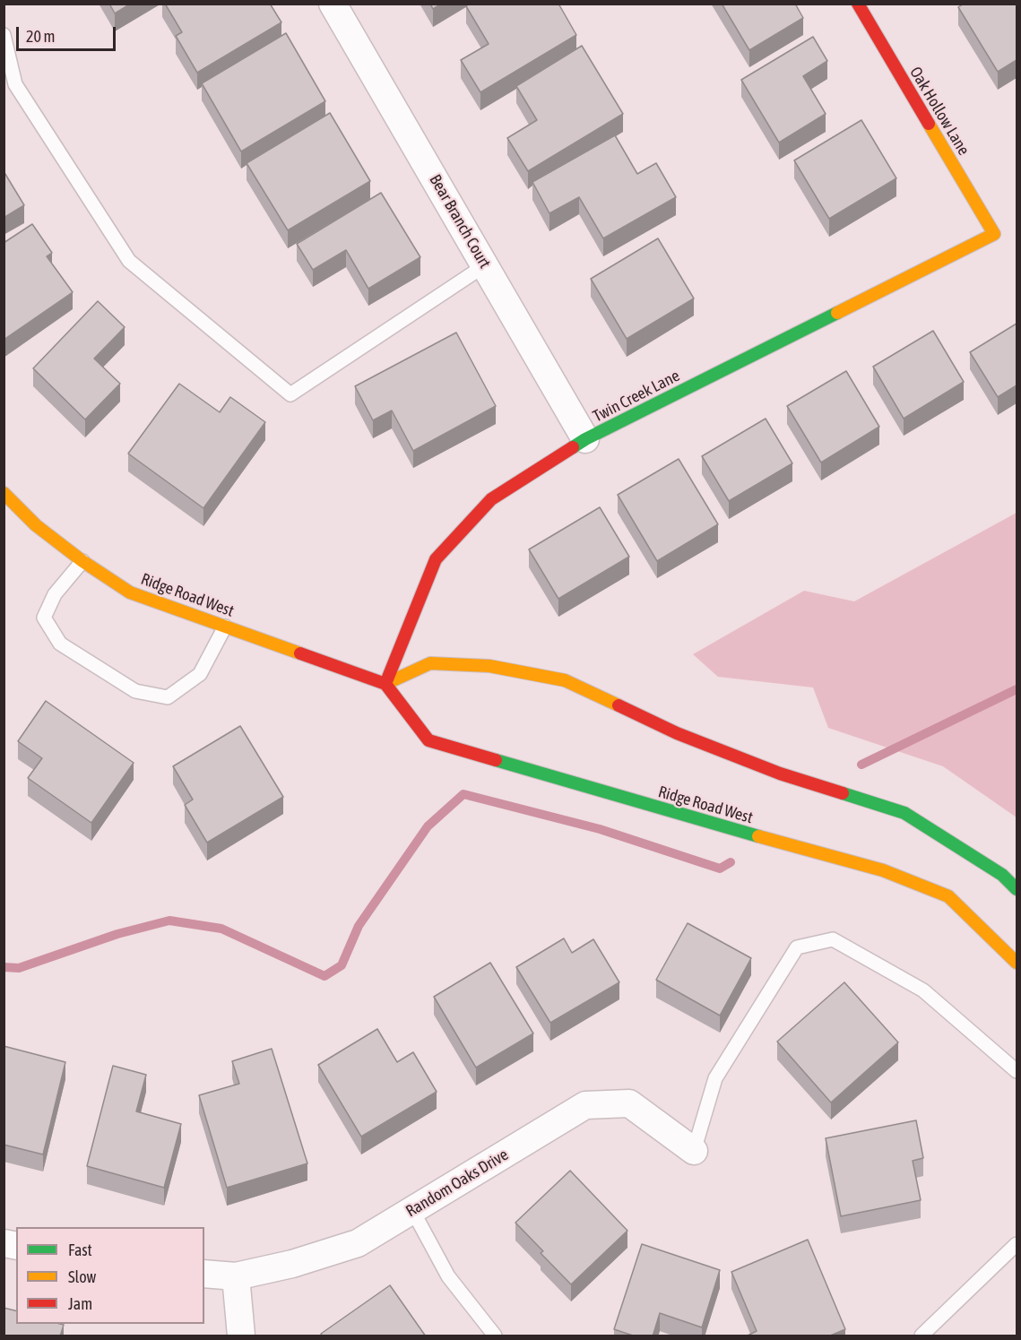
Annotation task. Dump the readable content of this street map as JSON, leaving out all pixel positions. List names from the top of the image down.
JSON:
{
  "streets": {
    "street": [
      "Oak Hollow Lane",
      "Bear Branch Court",
      "Twin Creek Lane",
      "Ridge Road West",
      "Random Oaks Drive"
    ]
  },
  "crossings": [
    ["Oak Hollow Lane", "Twin Creek Lane"],
    ["Bear Branch Court", "Twin Creek Lane"],
    ["Twin Creek Lane", "Ridge Road West"]
  ],
  "legend": ["Fast", "Slow", "Jam"],
  "scale_bar": "20 m"
}
